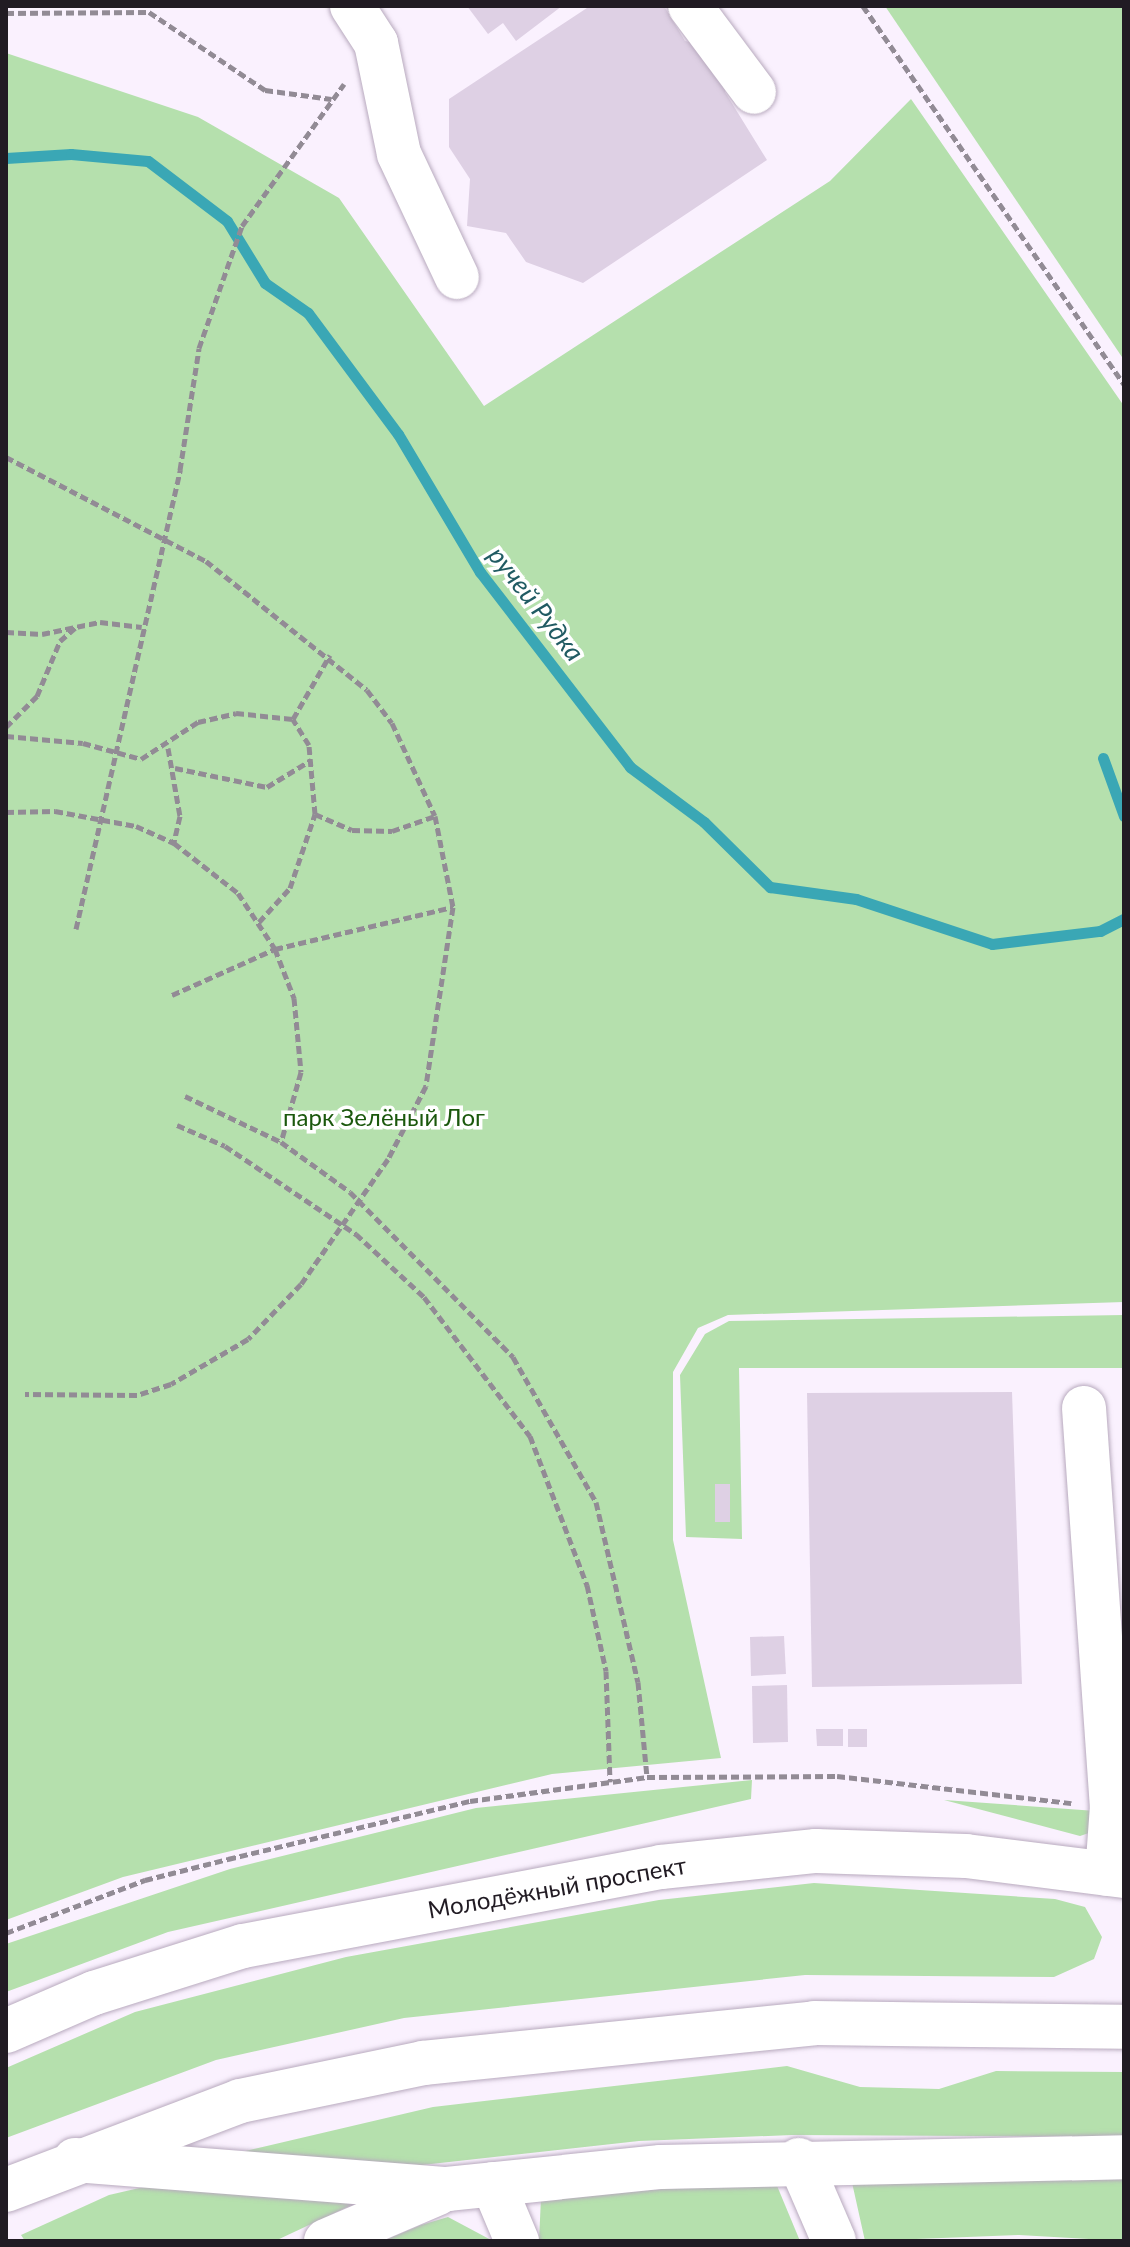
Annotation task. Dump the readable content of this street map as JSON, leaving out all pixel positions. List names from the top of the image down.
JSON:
{
  "streets": {
    "main road": ["Молодёжный проспект"]
  },
  "water": ["ручей Рудка"],
  "parks": ["парк Зелёный Лог"]
}
